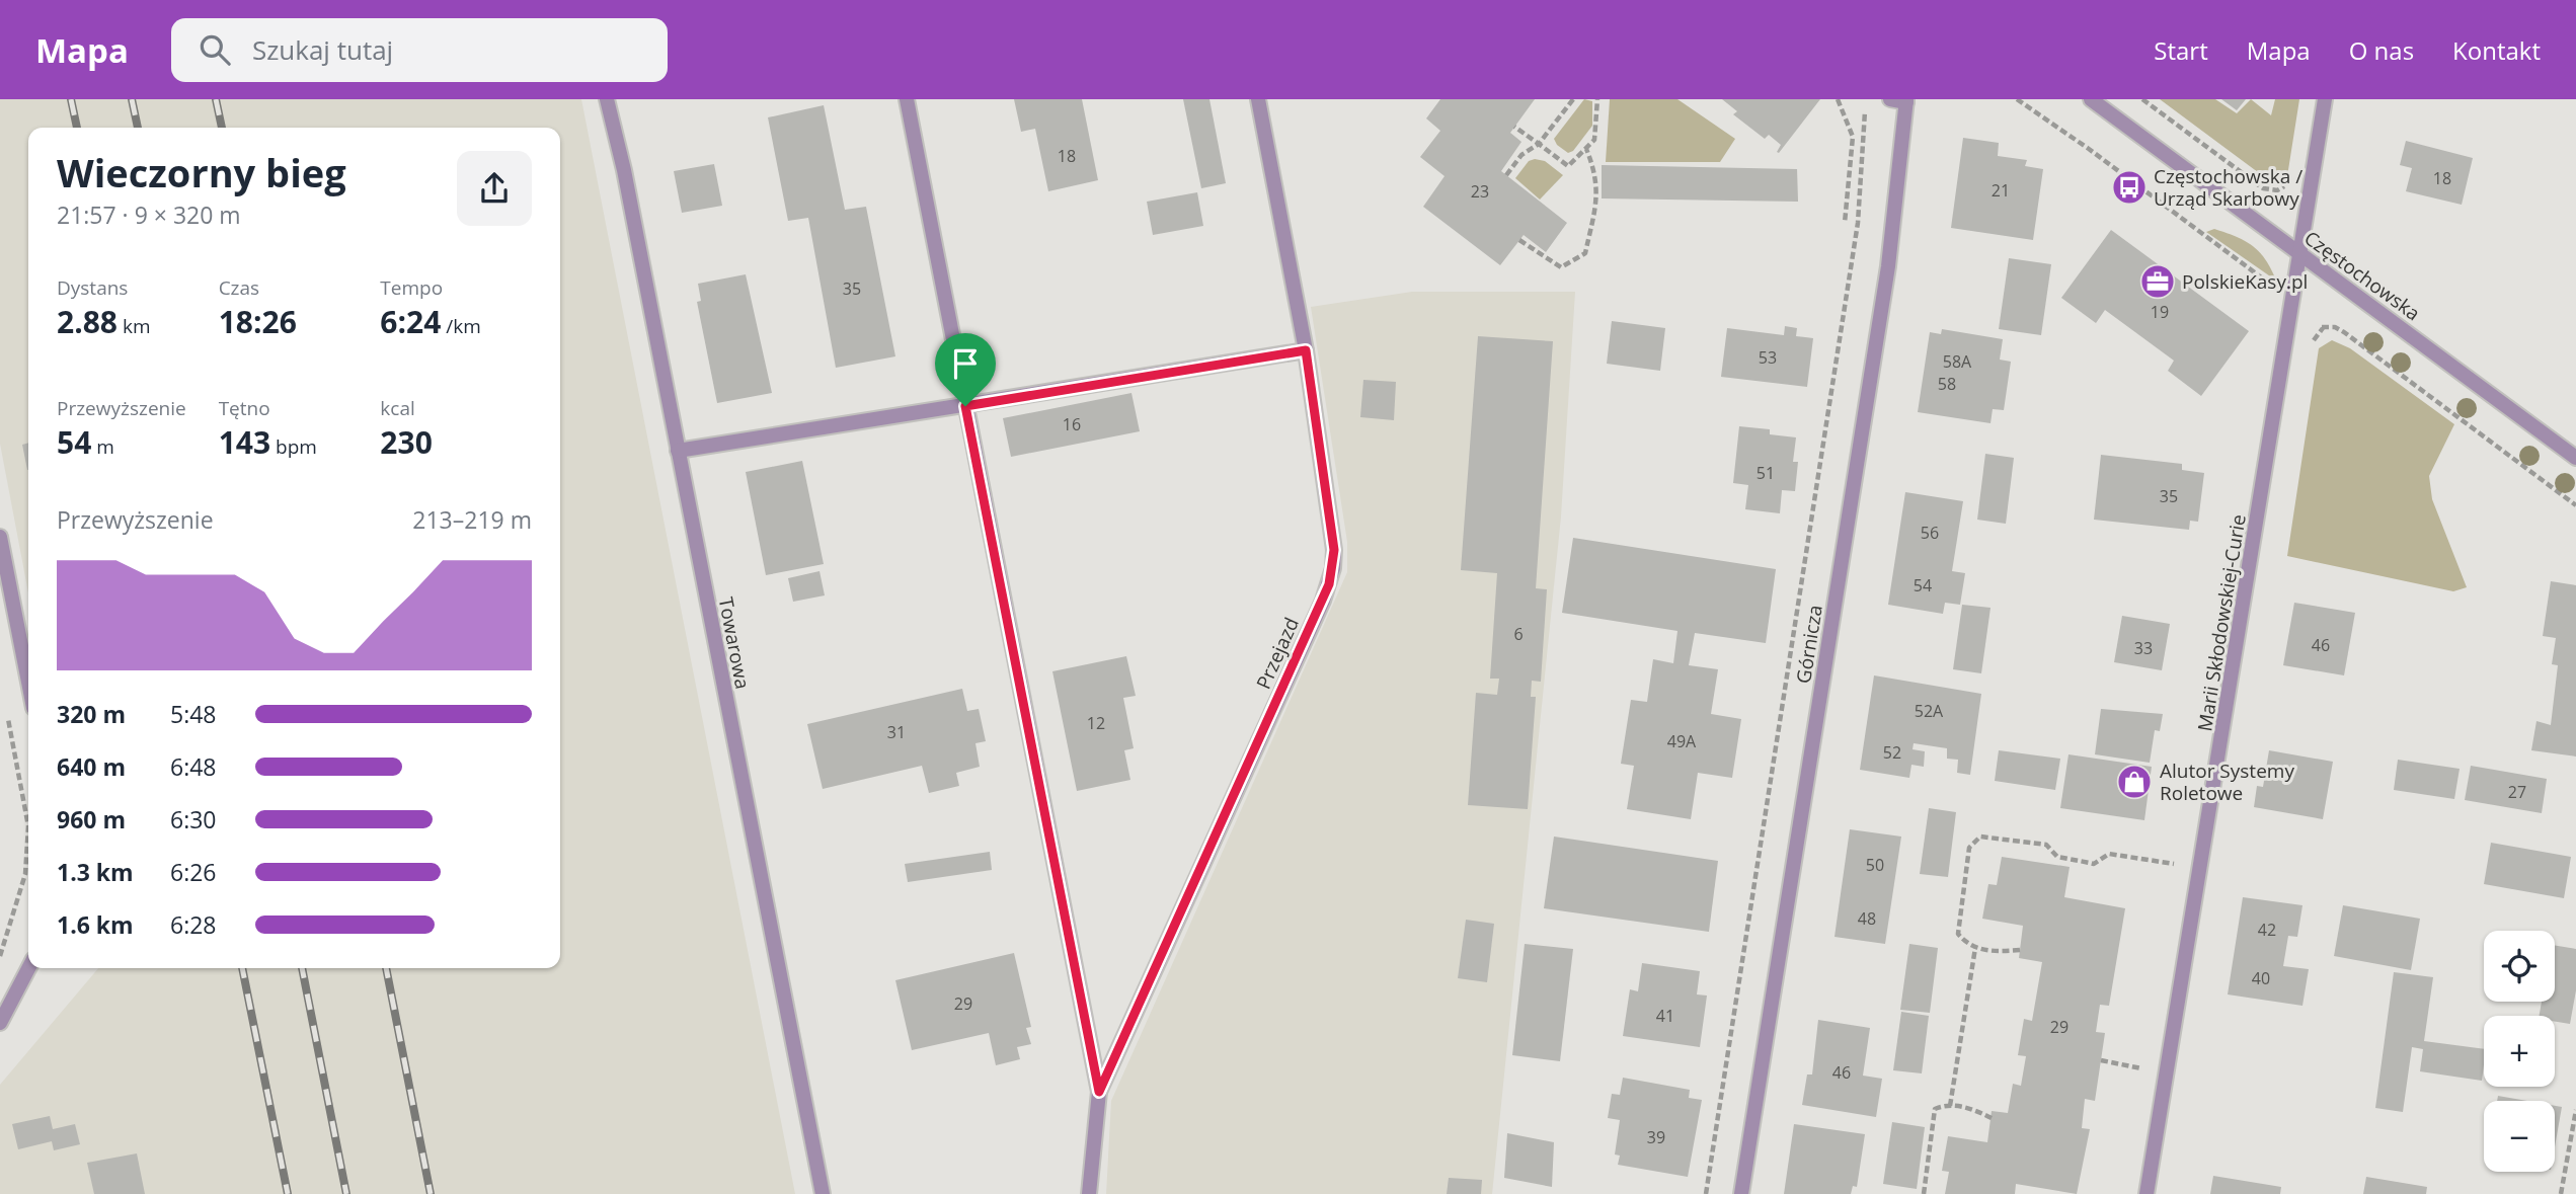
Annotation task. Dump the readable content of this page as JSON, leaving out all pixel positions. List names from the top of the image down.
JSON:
{
  "streets": {
    "street": [
      "Częstochowska",
      "Marii Skłodowskiej-Curie",
      "Towarowa",
      "Górnicza",
      "Przejazd"
    ]
  },
  "crossings": [
    ["Częstochowska", "Marii Skłodowskiej-Curie"]
  ],
  "places": {
    "bus stop": ["Częstochowska / Urząd Skarbowy"],
    "office": ["PolskieKasy.pl"],
    "shop": ["Alutor Systemy Roletowe"]
  },
  "house_numbers": [
    "18",
    "18",
    "21",
    "23",
    "35",
    "19",
    "53",
    "58A",
    "58",
    "16",
    "51",
    "35",
    "56",
    "54",
    "6",
    "46",
    "33",
    "52A",
    "12",
    "31",
    "49A",
    "52",
    "27",
    "50",
    "48",
    "42",
    "40",
    "29",
    "41",
    "29",
    "46",
    "39"
  ],
  "page": {
    "header": "Mapa",
    "search": "Szukaj tutaj",
    "nav": [
      "Start",
      "Mapa",
      "O nas",
      "Kontakt"
    ],
    "heading": ["Wieczorny bieg", "21:57 · 9 × 320 m"],
    "stats": [
      ["Dystans", "2.88 km"],
      ["Czas", "18:26"],
      ["Tempo", "6:24 /km"],
      ["Przewyższenie", "54 m"],
      ["Tętno", "143 bpm"],
      ["kcal", "230"]
    ],
    "chart": ["Przewyższenie", "213–219 m"],
    "list": [
      {
        "name": "320 m",
        "note": "5:48"
      },
      {
        "name": "640 m",
        "note": "6:48"
      },
      {
        "name": "960 m",
        "note": "6:30"
      },
      {
        "name": "1.3 km",
        "note": "6:26"
      },
      {
        "name": "1.6 km",
        "note": "6:28"
      }
    ],
    "map_buttons": ["+", "−"]
  }
}
